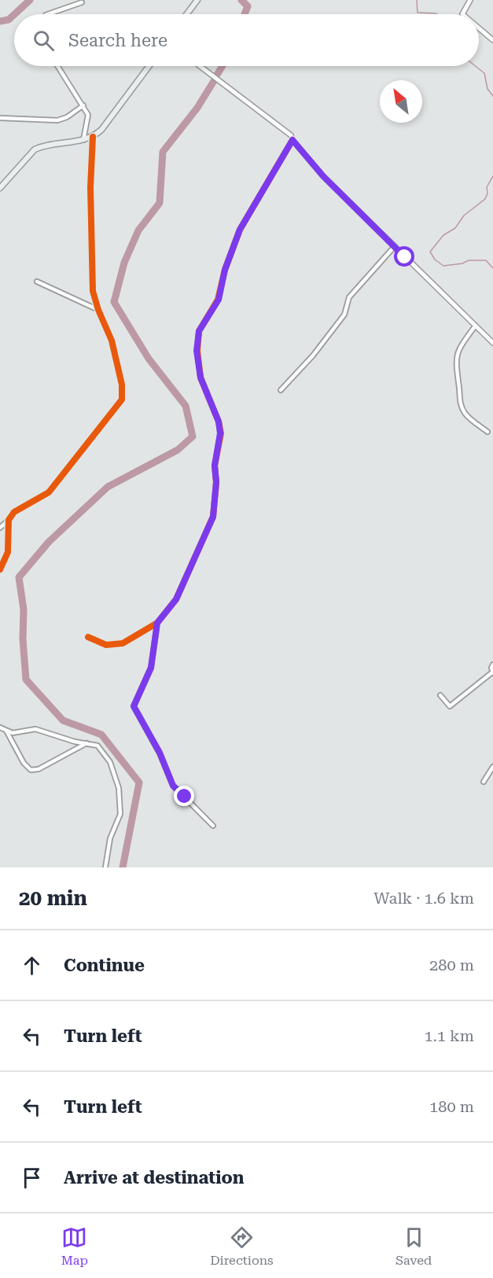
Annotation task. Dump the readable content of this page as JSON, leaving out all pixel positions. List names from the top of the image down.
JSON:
{
  "north": "top left",
  "page": {
    "search": "Search here",
    "heading": ["20 min", "Walk · 1.6 km"],
    "list": [
      ["Continue", "280 m"],
      ["Turn left", "1.1 km"],
      ["Turn left", "180 m"],
      "Arrive at destination"
    ],
    "nav": ["Map", "Directions", "Saved"]
  }
}
